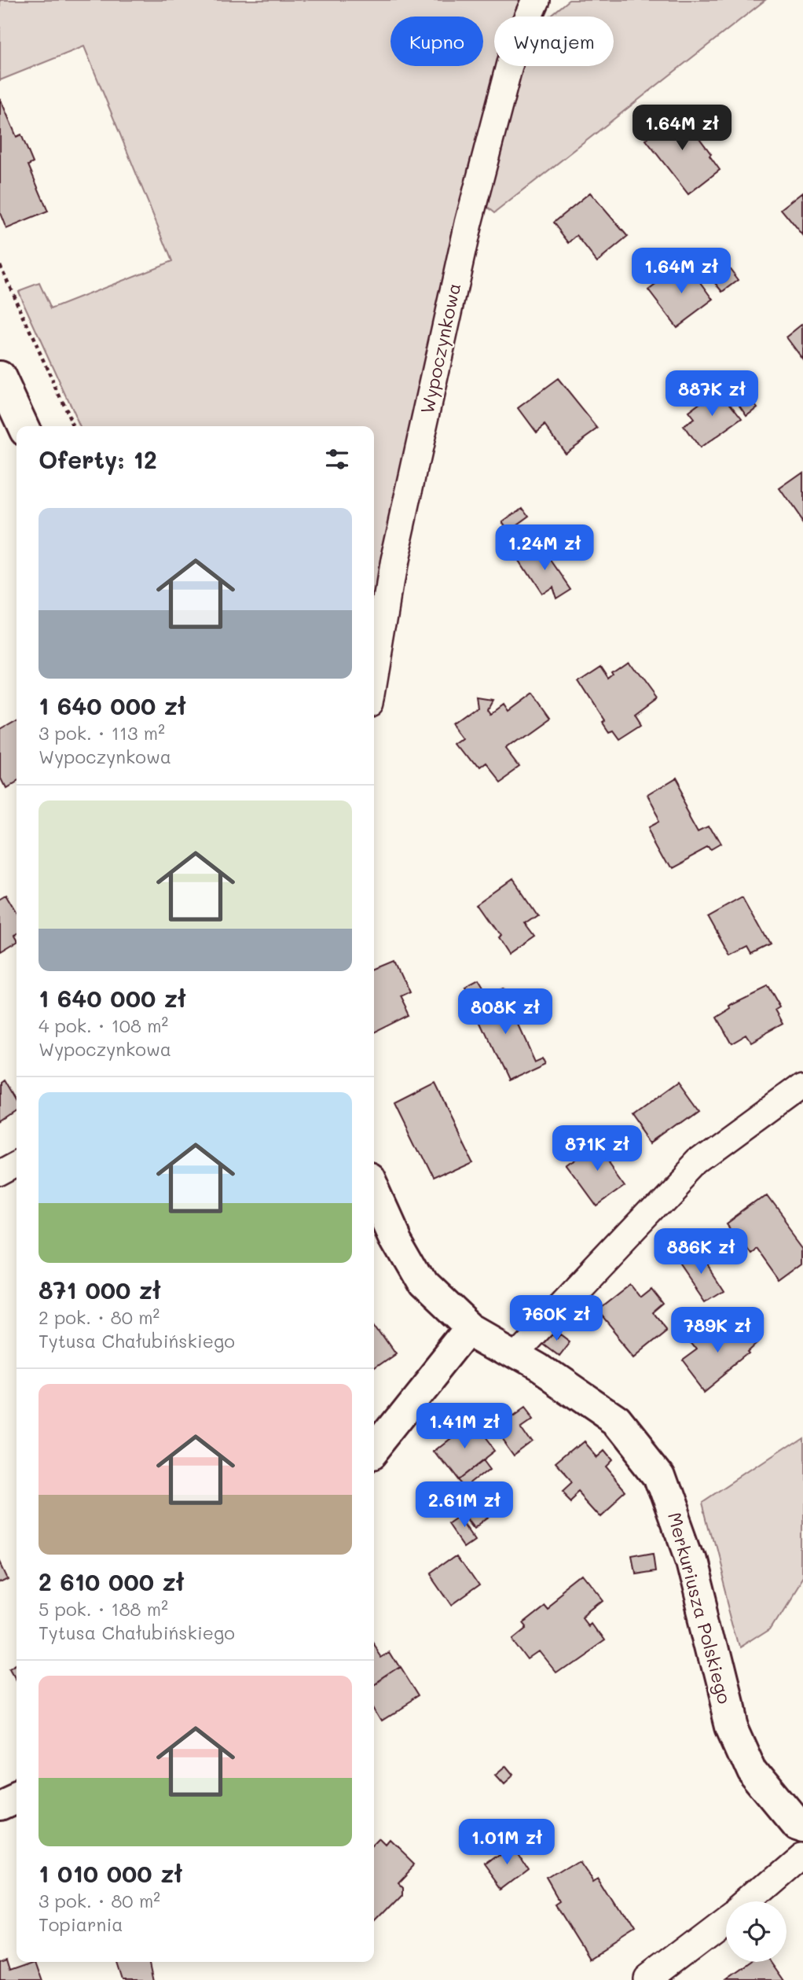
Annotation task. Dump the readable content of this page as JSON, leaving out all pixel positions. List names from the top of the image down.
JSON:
{
  "streets": {
    "street": ["Wypoczynkowa", "Merkuriusza Polskiego"]
  },
  "page": {
    "chip": ["Kupno", "Wynajem"],
    "price": [
      "1.64M zł",
      "1.64M zł",
      "887K zł",
      "1.24M zł",
      "808K zł",
      "871K zł",
      "886K zł",
      "760K zł",
      "789K zł",
      "1.41M zł",
      "2.61M zł",
      "1.01M zł"
    ],
    "heading": "Oferty: 12",
    "list": [
      {
        "name": "1 640 000 zł",
        "note": "3 pok. · 113 m² · Wypoczynkowa"
      },
      {
        "name": "1 640 000 zł",
        "note": "4 pok. · 108 m² · Wypoczynkowa"
      },
      {
        "name": "871 000 zł",
        "note": "2 pok. · 80 m² · Tytusa Chałubińskiego"
      },
      {
        "name": "2 610 000 zł",
        "note": "5 pok. · 188 m² · Tytusa Chałubińskiego"
      },
      {
        "name": "1 010 000 zł",
        "note": "3 pok. · 80 m² · Topiarnia"
      }
    ]
  }
}
